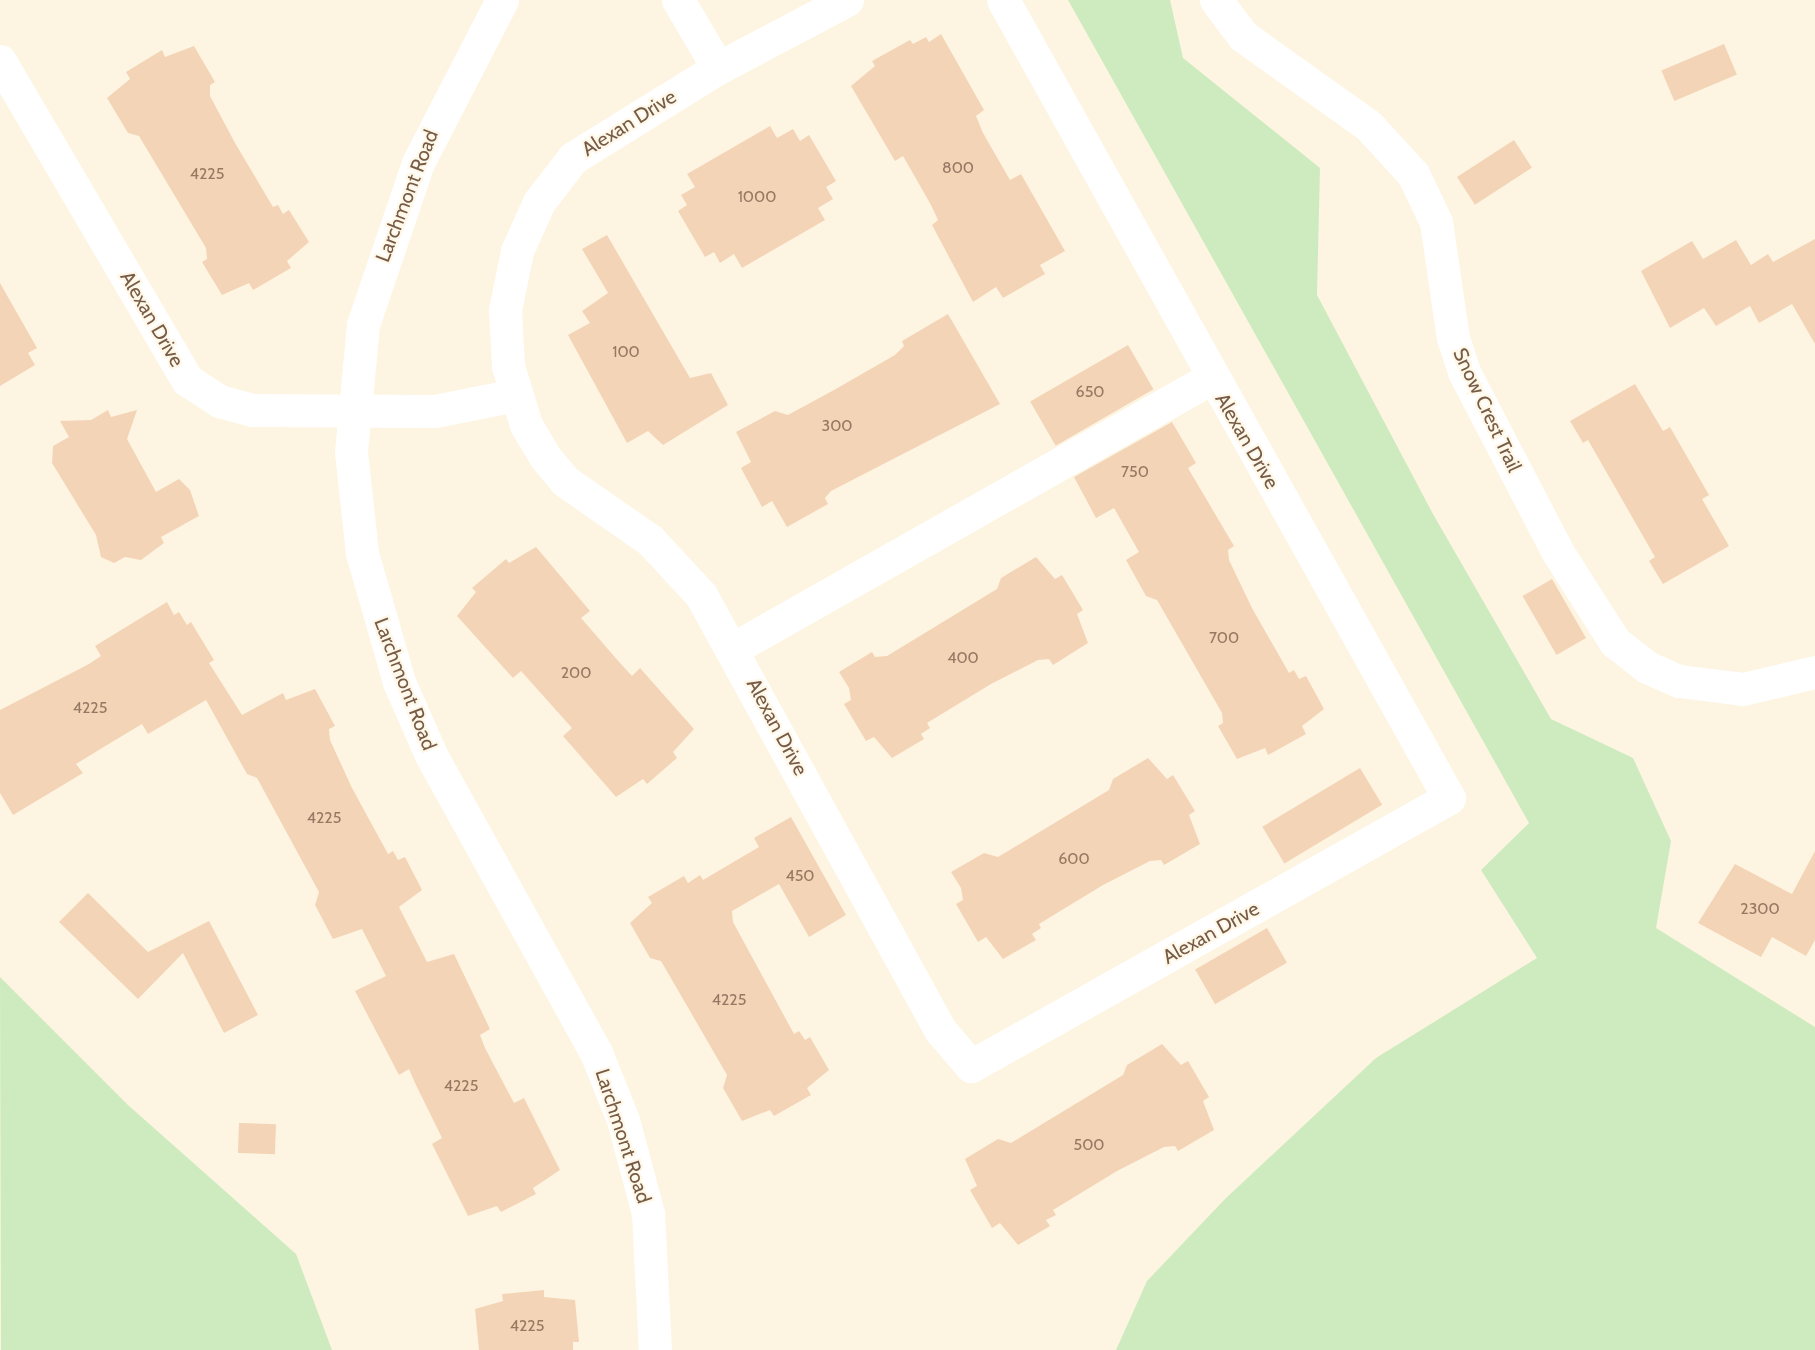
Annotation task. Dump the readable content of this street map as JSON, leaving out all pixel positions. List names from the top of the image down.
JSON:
{
  "streets": {
    "street": ["Alexan Drive", "Larchmont Road", "Snow Crest Trail"]
  },
  "crossings": [
    ["Alexan Drive", "Larchmont Road"]
  ],
  "house_numbers": [
    "800",
    "4225",
    "1000",
    "100",
    "650",
    "300",
    "750",
    "700",
    "400",
    "200",
    "4225",
    "4225",
    "600",
    "450",
    "2300",
    "4225",
    "4225",
    "500",
    "4225"
  ]
}
